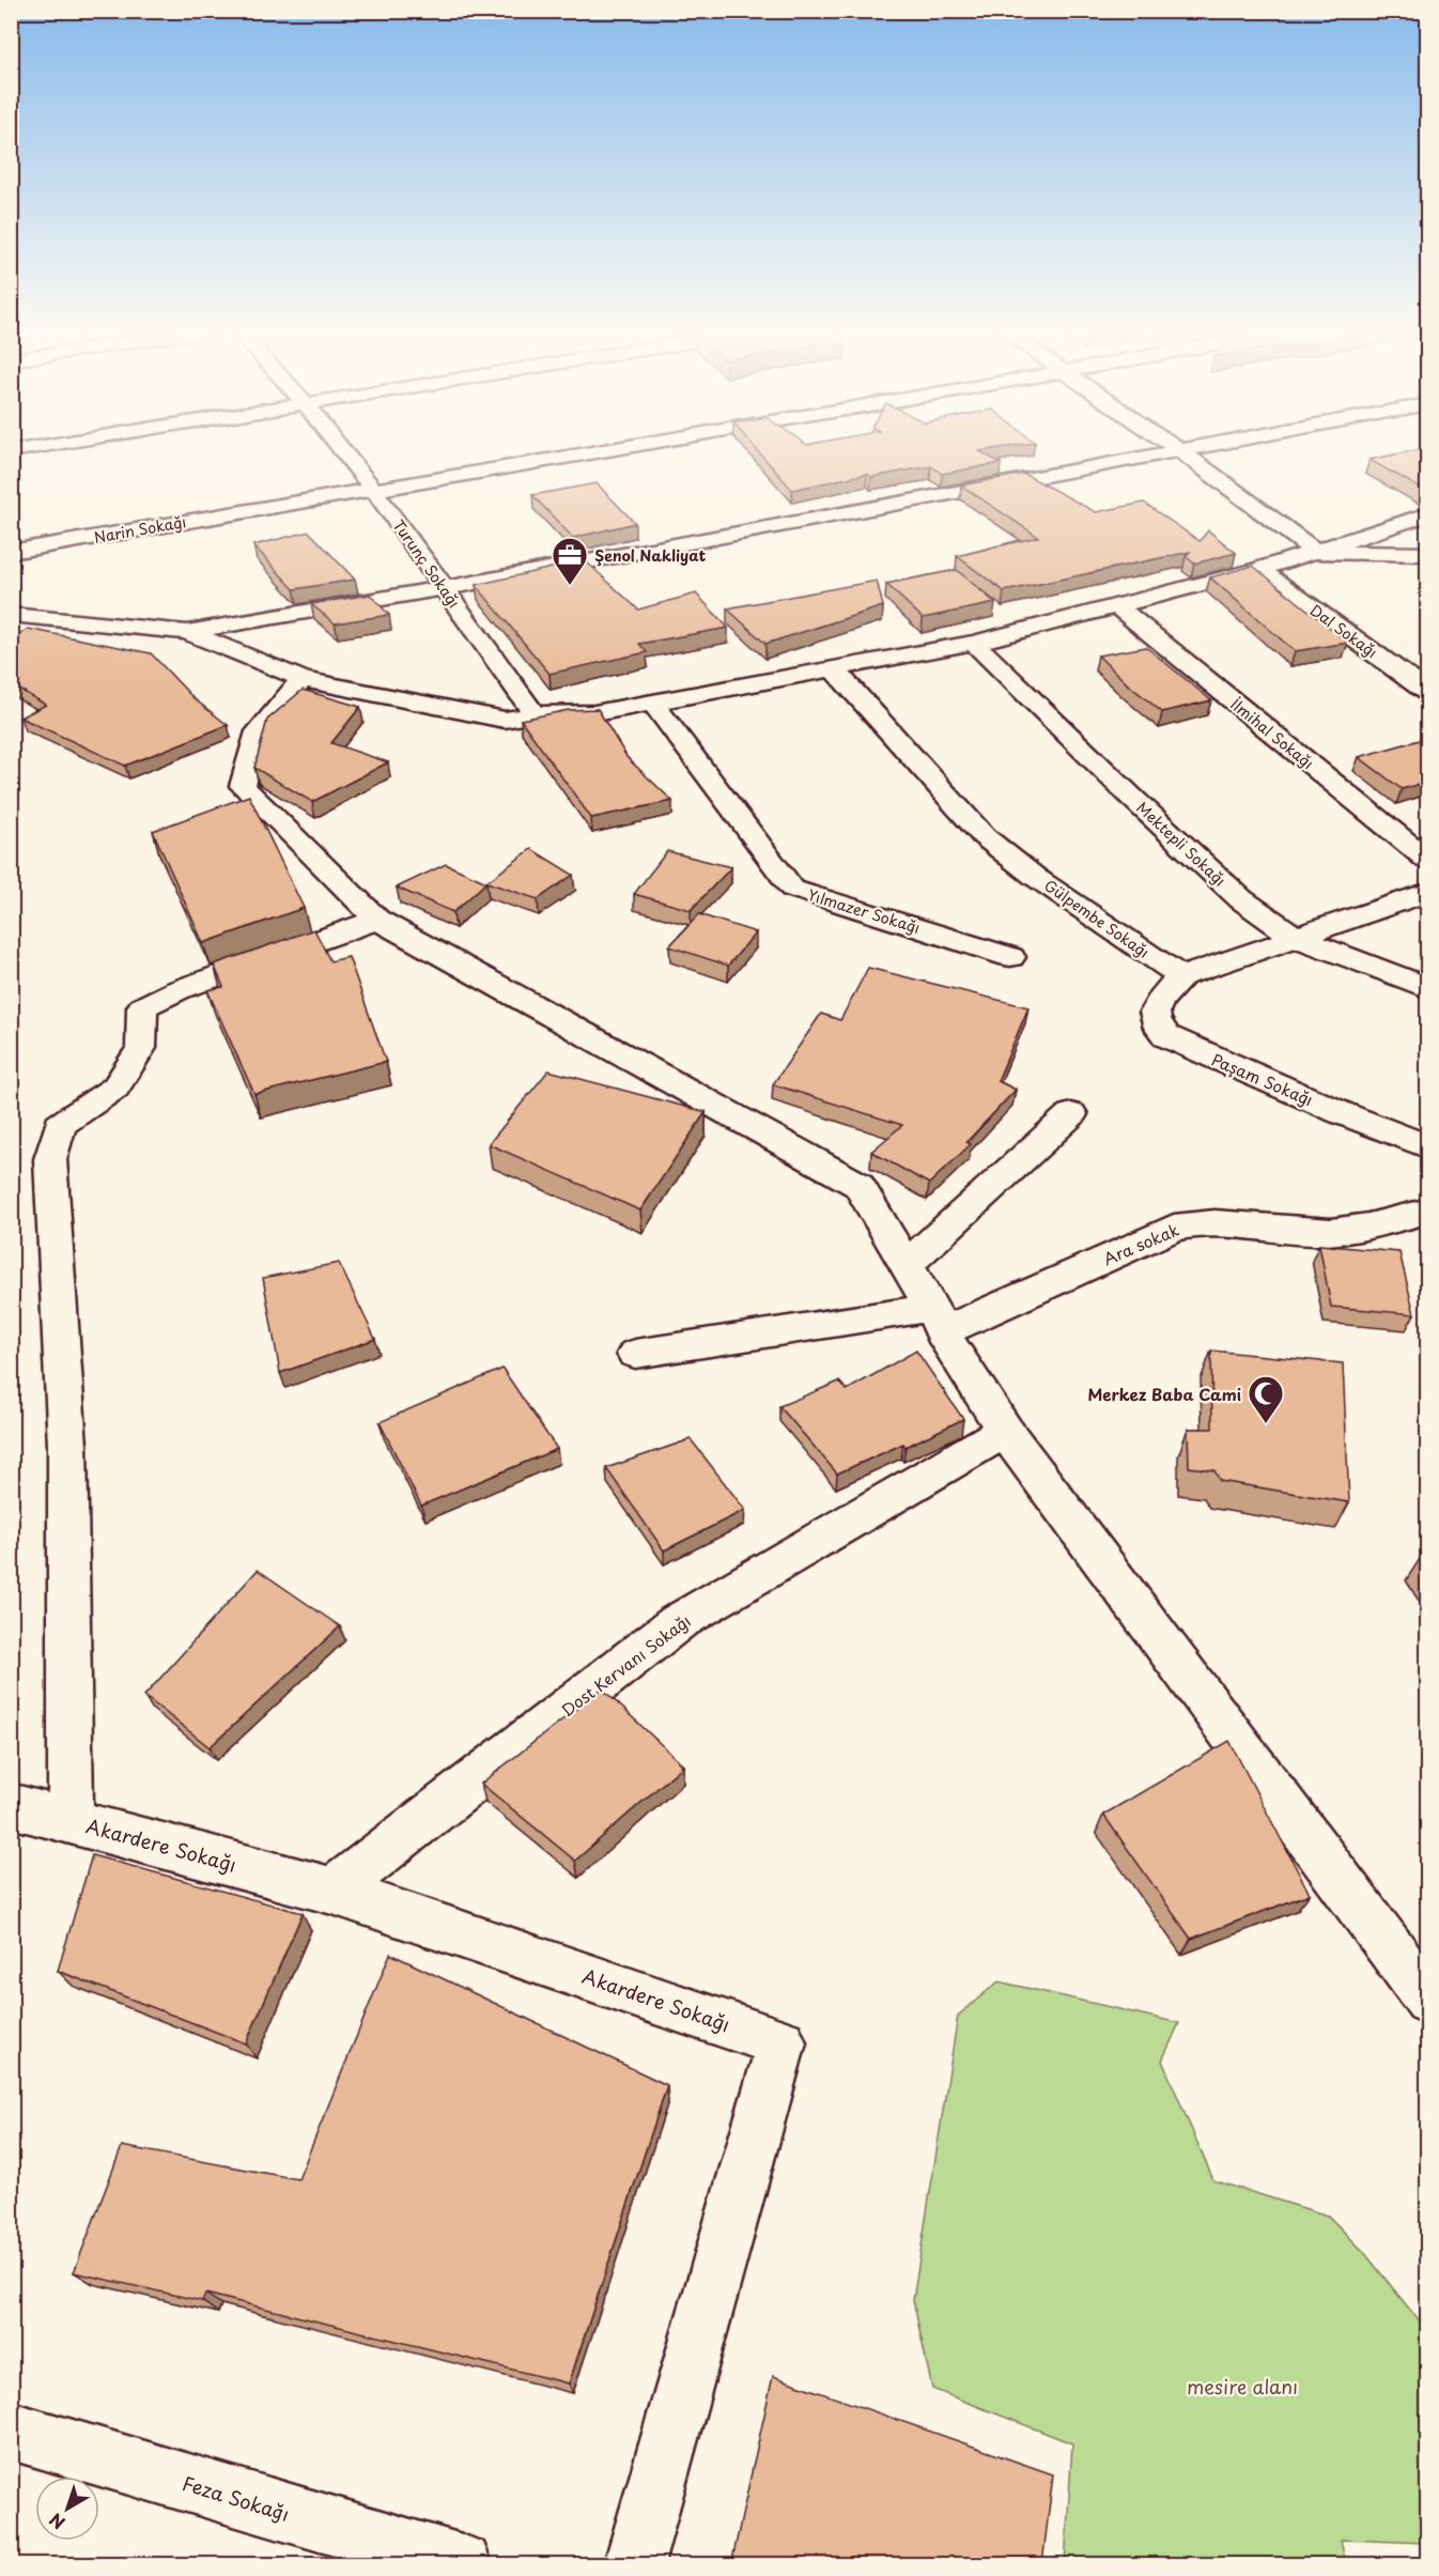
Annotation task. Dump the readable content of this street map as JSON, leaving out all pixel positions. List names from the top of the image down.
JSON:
{
  "streets": {
    "street": [
      "Narin Sokağı",
      "Turunç Sokağı",
      "Dal Sokağı",
      "İlmihal Sokağı",
      "Mektepli Sokağı",
      "Yılmazer Sokağı",
      "Gülpembe Sokağı",
      "Paşam Sokağı",
      "Ara sokak",
      "Dost Kervanı Sokağı",
      "Akardere Sokağı",
      "Feza Sokağı"
    ]
  },
  "crossings": [
    ["Narin Sokağı", "Turunç Sokağı"],
    ["Gülpembe Sokağı", "Paşam Sokağı"],
    ["Dost Kervanı Sokağı", "Akardere Sokağı"]
  ],
  "parks": ["mesire alanı"],
  "places": {
    "office": ["Şenol Nakliyat"],
    "mosque": ["Merkez Baba Cami"]
  },
  "north": "bottom left"
}
